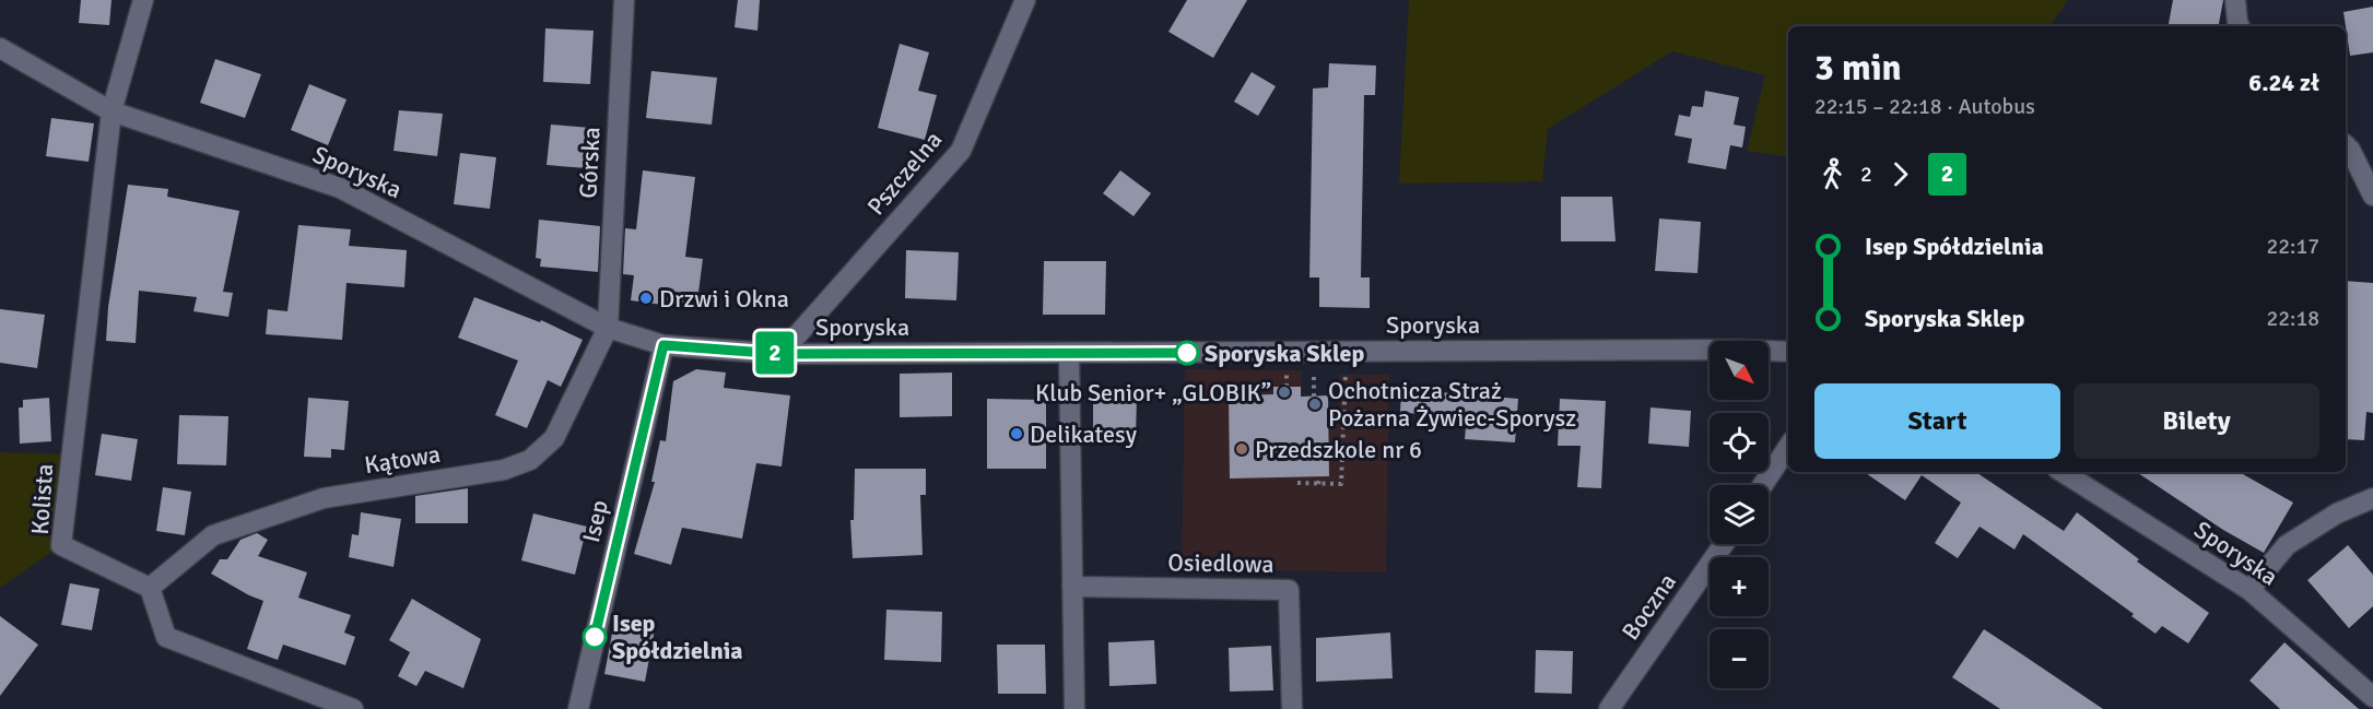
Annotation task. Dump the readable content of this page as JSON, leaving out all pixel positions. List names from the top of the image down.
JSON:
{
  "streets": {
    "street": [
      "Górska",
      "Sporyska",
      "Pszczelna",
      "Kątowa",
      "Kolista",
      "Isep",
      "Osiedlowa",
      "Boczna"
    ]
  },
  "crossings": [
    ["Górska", "Sporyska"],
    ["Górska", "Kątowa"],
    ["Sporyska", "Pszczelna"],
    ["Sporyska", "Kątowa"],
    ["Sporyska", "Kolista"],
    ["Sporyska", "Isep"],
    ["Kątowa", "Kolista"]
  ],
  "places": [
    "Drzwi i Okna",
    "Sporyska Sklep",
    "Klub Senior+ „GLOBIK”",
    "Ochotnicza Straż Pożarna Żywiec-Sporysz",
    "Delikatesy",
    "Przedszkole nr 6",
    "Isep Spółdzielnia"
  ],
  "lines": ["bus line 2"],
  "north": "bottom right",
  "page": {
    "on_map": "2",
    "heading": ["3 min", "22:15 – 22:18 · Autobus", "6.24 zł"],
    "legs": ["2", "2"],
    "list": [
      {
        "name": "Isep Spółdzielnia",
        "value": "22:17"
      },
      {
        "name": "Sporyska Sklep",
        "value": "22:18"
      }
    ],
    "map_buttons": ["+", "−"],
    "buttons": ["Start", "Bilety"]
  }
}
